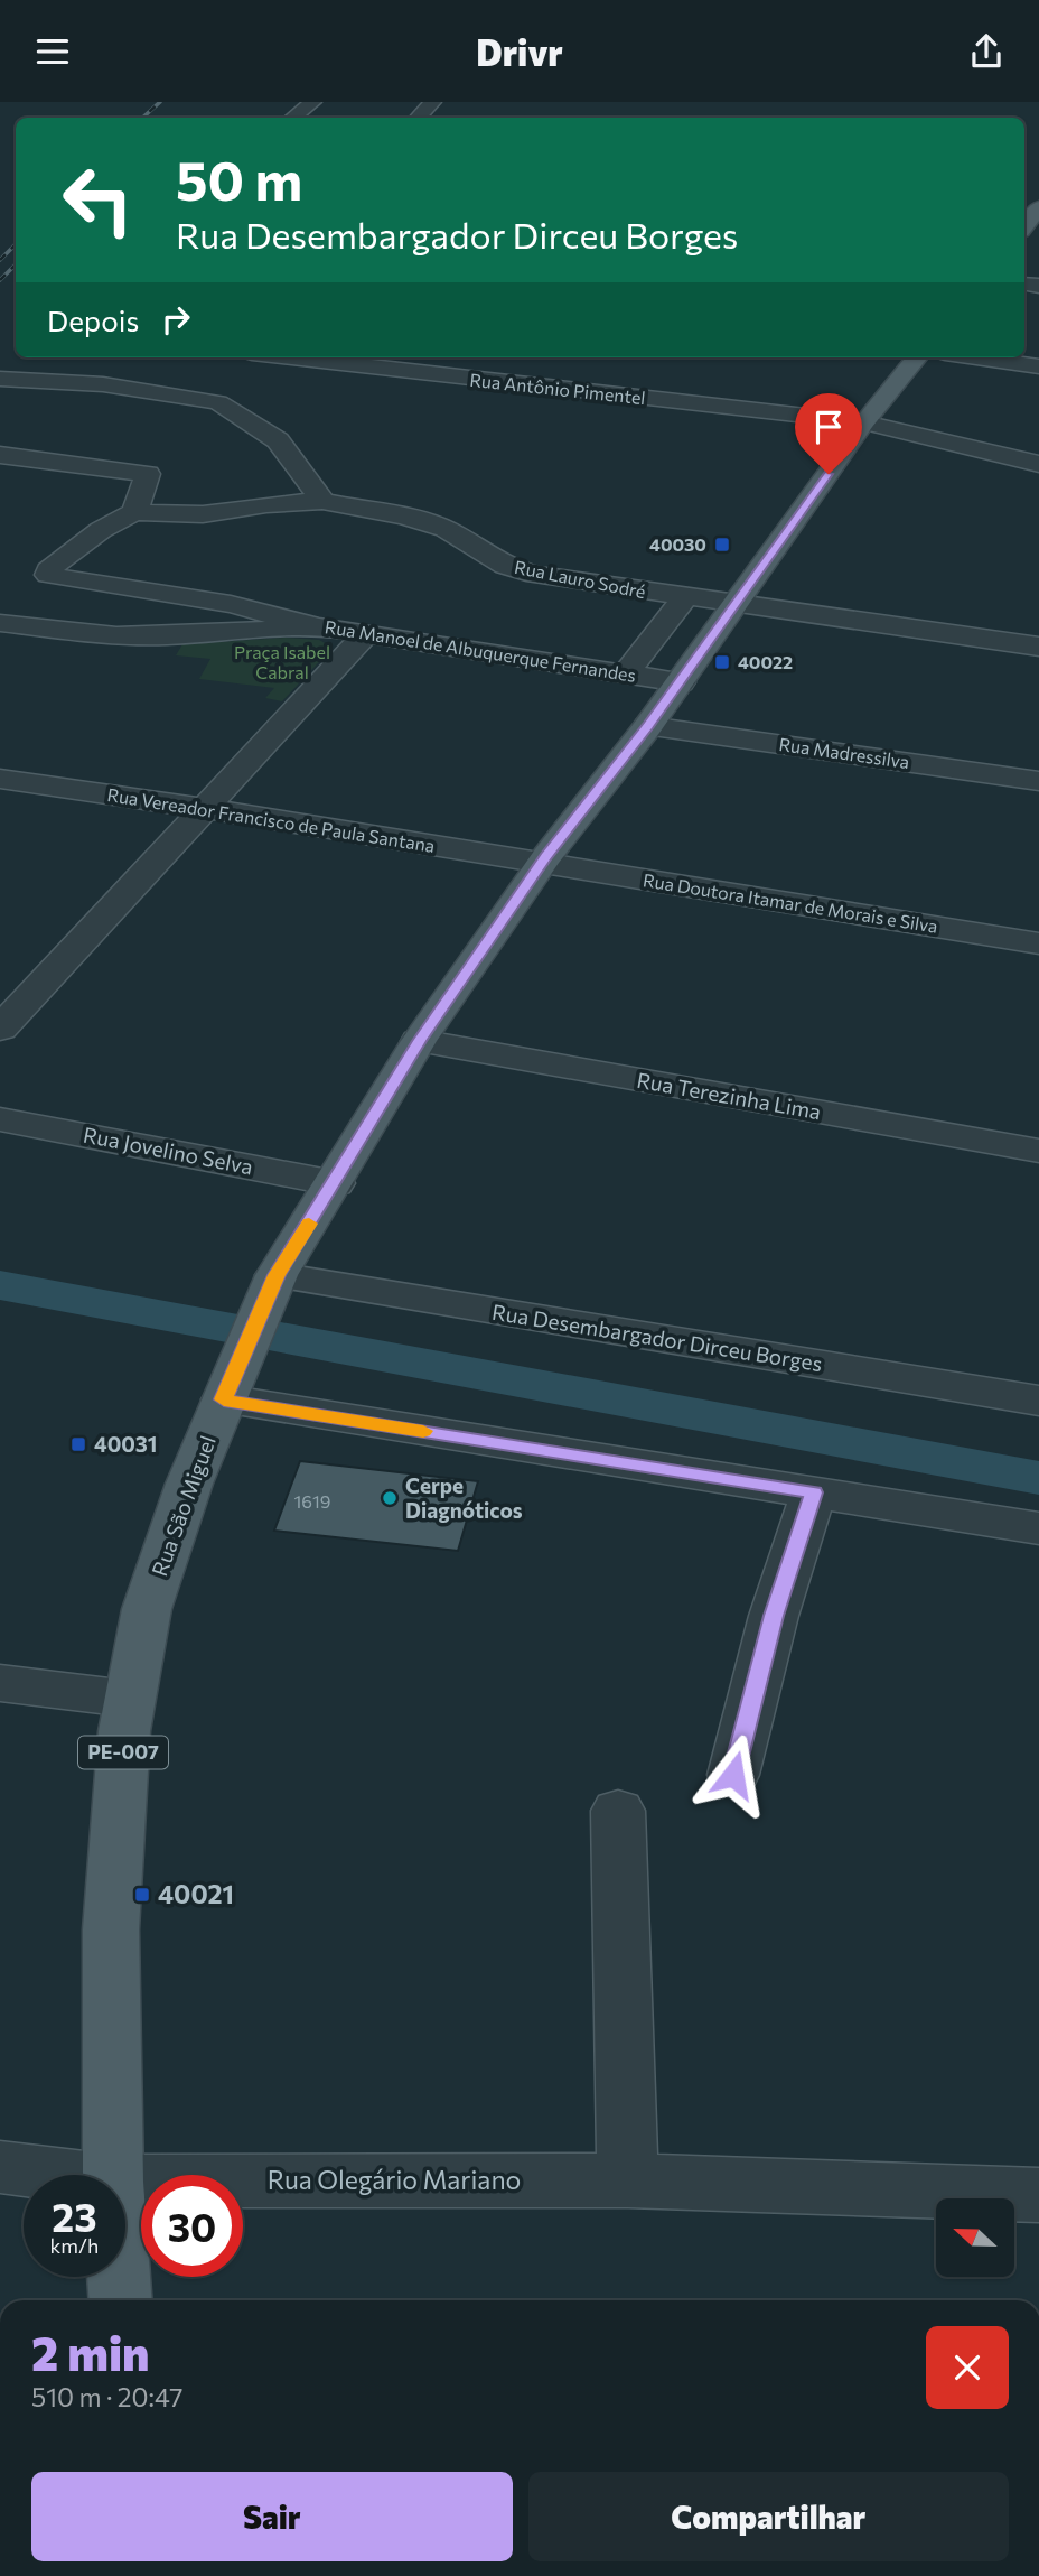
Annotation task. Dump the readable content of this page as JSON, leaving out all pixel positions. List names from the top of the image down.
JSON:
{
  "streets": {
    "main road": ["Rua São Miguel", "PE-007"],
    "street": [
      "Rua Antônio Pimentel",
      "Rua Lauro Sodré",
      "Rua Manoel de Albuquerque Fernandes",
      "Rua Madressilva",
      "Rua Vereador Francisco de Paula Santana",
      "Rua Doutora Itamar de Morais e Silva",
      "Rua Terezinha Lima",
      "Rua Jovelino Selva",
      "Rua Desembargador Dirceu Borges",
      "Rua Olegário Mariano"
    ]
  },
  "crossings": [
    ["Rua Antônio Pimentel", "Rua São Miguel"],
    ["Rua Lauro Sodré", "Rua São Miguel"],
    ["Rua Manoel de Albuquerque Fernandes", "Rua São Miguel"],
    ["Rua Madressilva", "Rua São Miguel"],
    ["Rua Vereador Francisco de Paula Santana", "Rua Doutora Itamar de Morais e Silva"],
    ["Rua Vereador Francisco de Paula Santana", "Rua São Miguel"],
    ["Rua Doutora Itamar de Morais e Silva", "Rua São Miguel"],
    ["Rua Terezinha Lima", "Rua São Miguel"],
    ["Rua Jovelino Selva", "Rua São Miguel"],
    ["Rua Desembargador Dirceu Borges", "Rua São Miguel"]
  ],
  "parks": ["Praça Isabel Cabral"],
  "places": {
    "transit": [
      "40030",
      "40022",
      "40031",
      "40021"
    ],
    "other": ["Cerpe Diagnóticos"]
  },
  "house_numbers": ["1619"],
  "north": "left",
  "page": {
    "header": "Drivr",
    "turn": ["50 m", "Rua Desembargador Dirceu Borges"],
    "then": "Depois",
    "speed": "23 km/h",
    "limit": "30",
    "heading": ["2 min", "510 m · 20:47"],
    "buttons": ["Sair", "Compartilhar"]
  }
}
